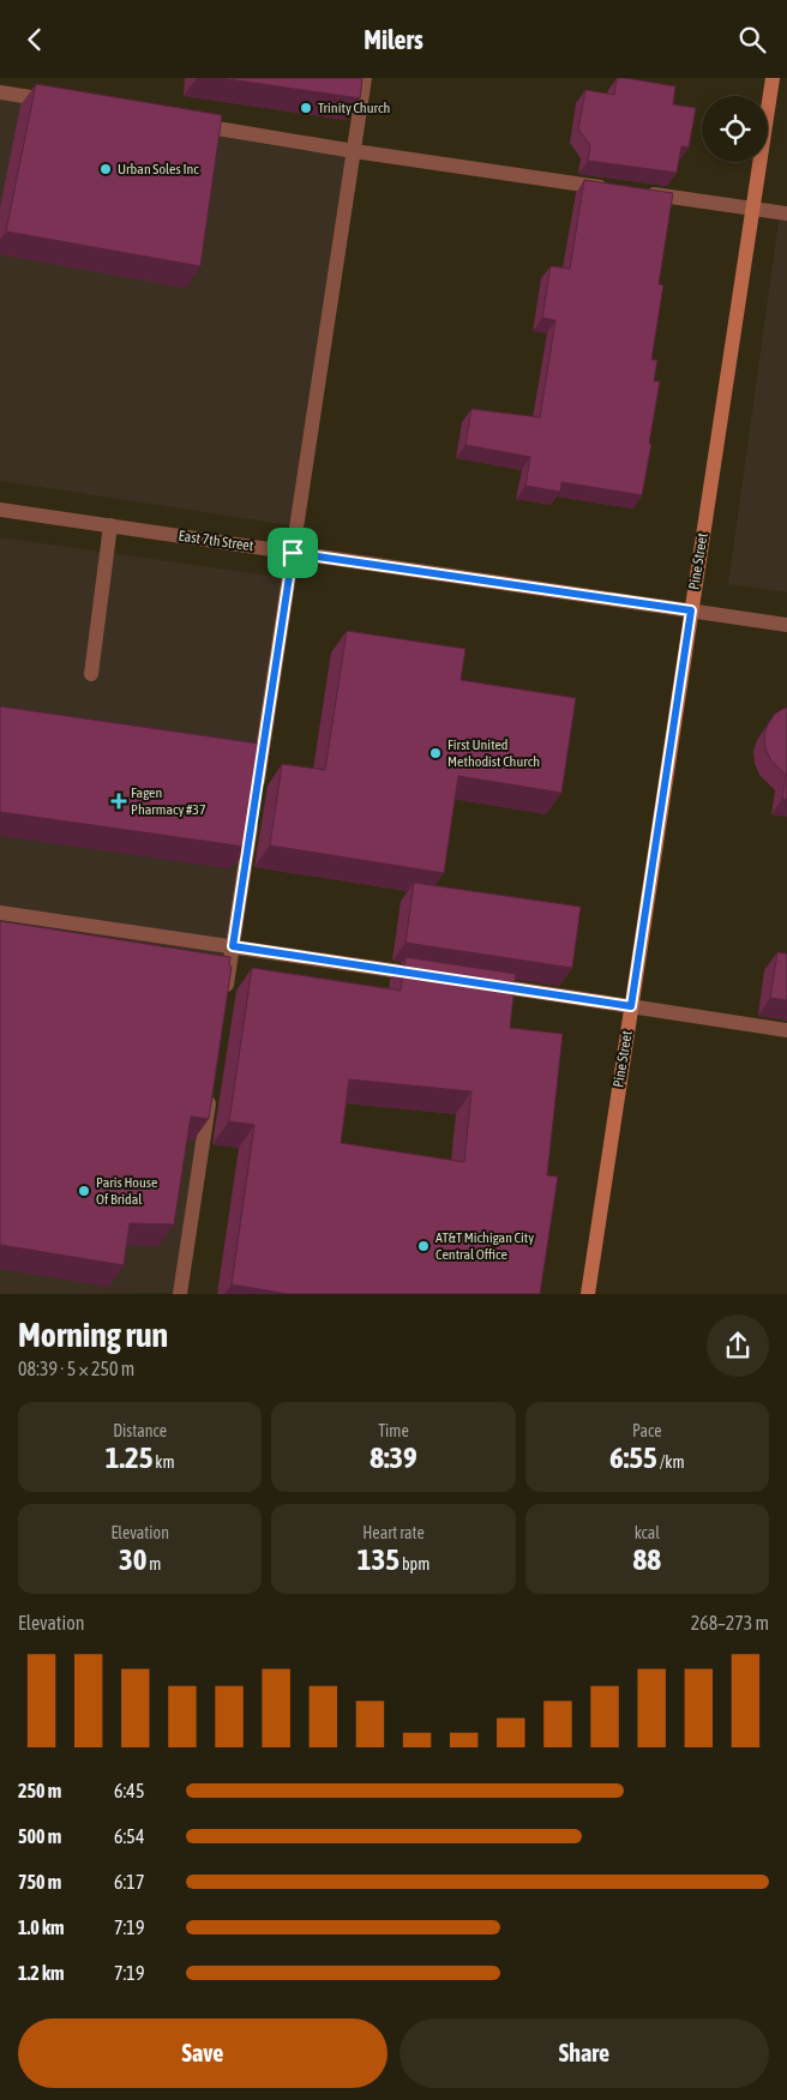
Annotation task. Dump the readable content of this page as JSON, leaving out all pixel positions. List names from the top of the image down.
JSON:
{
  "streets": {
    "street": ["East 7th Street", "Pine Street"]
  },
  "crossings": [
    ["East 7th Street", "Pine Street"]
  ],
  "places": {
    "other": [
      "Trinity Church",
      "Urban Soles Inc",
      "First United Methodist Church",
      "Paris House Of Bridal",
      "AT&T Michigan City Central Office"
    ],
    "health": ["Fagen Pharmacy #37"]
  },
  "page": {
    "header": "Milers",
    "heading": ["Morning run", "08:39 · 5 × 250 m"],
    "stats": [
      ["Distance", "1.25 km"],
      ["Time", "8:39"],
      ["Pace", "6:55 /km"],
      ["Elevation", "30 m"],
      ["Heart rate", "135 bpm"],
      ["kcal", "88"]
    ],
    "chart": ["Elevation", "268–273 m"],
    "list": [
      {
        "name": "250 m",
        "note": "6:45"
      },
      {
        "name": "500 m",
        "note": "6:54"
      },
      {
        "name": "750 m",
        "note": "6:17"
      },
      {
        "name": "1.0 km",
        "note": "7:19"
      },
      {
        "name": "1.2 km",
        "note": "7:19"
      }
    ],
    "buttons": ["Save", "Share"]
  }
}
